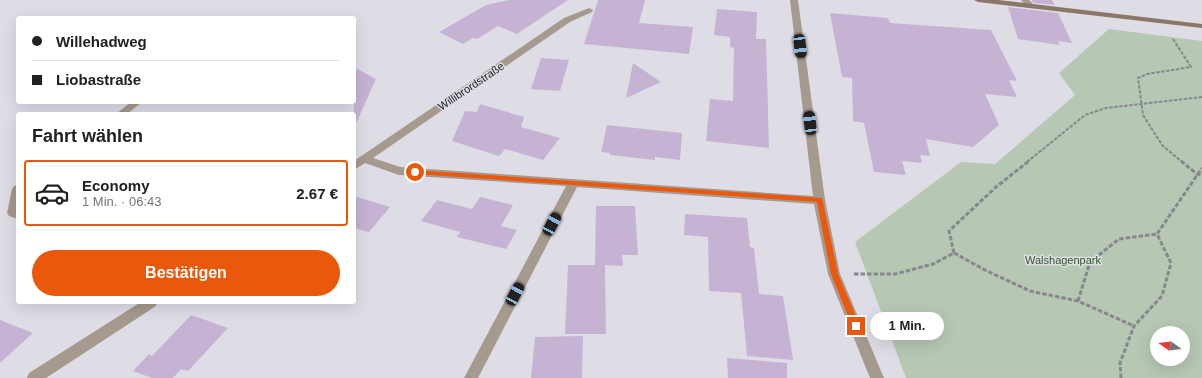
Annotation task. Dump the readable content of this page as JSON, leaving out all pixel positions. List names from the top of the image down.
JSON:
{
  "streets": {
    "street": ["Willibrordstraße"]
  },
  "parks": ["Walshagenpark"],
  "north": "left",
  "page": {
    "banner": ["Willehadweg", "Liobastraße"],
    "heading": "Fahrt wählen",
    "list": [
      {
        "name": "Economy",
        "note": "1 Min. · 06:43",
        "value": "2.67 €"
      }
    ],
    "buttons": "Bestätigen",
    "bubble": "1 Min."
  }
}
